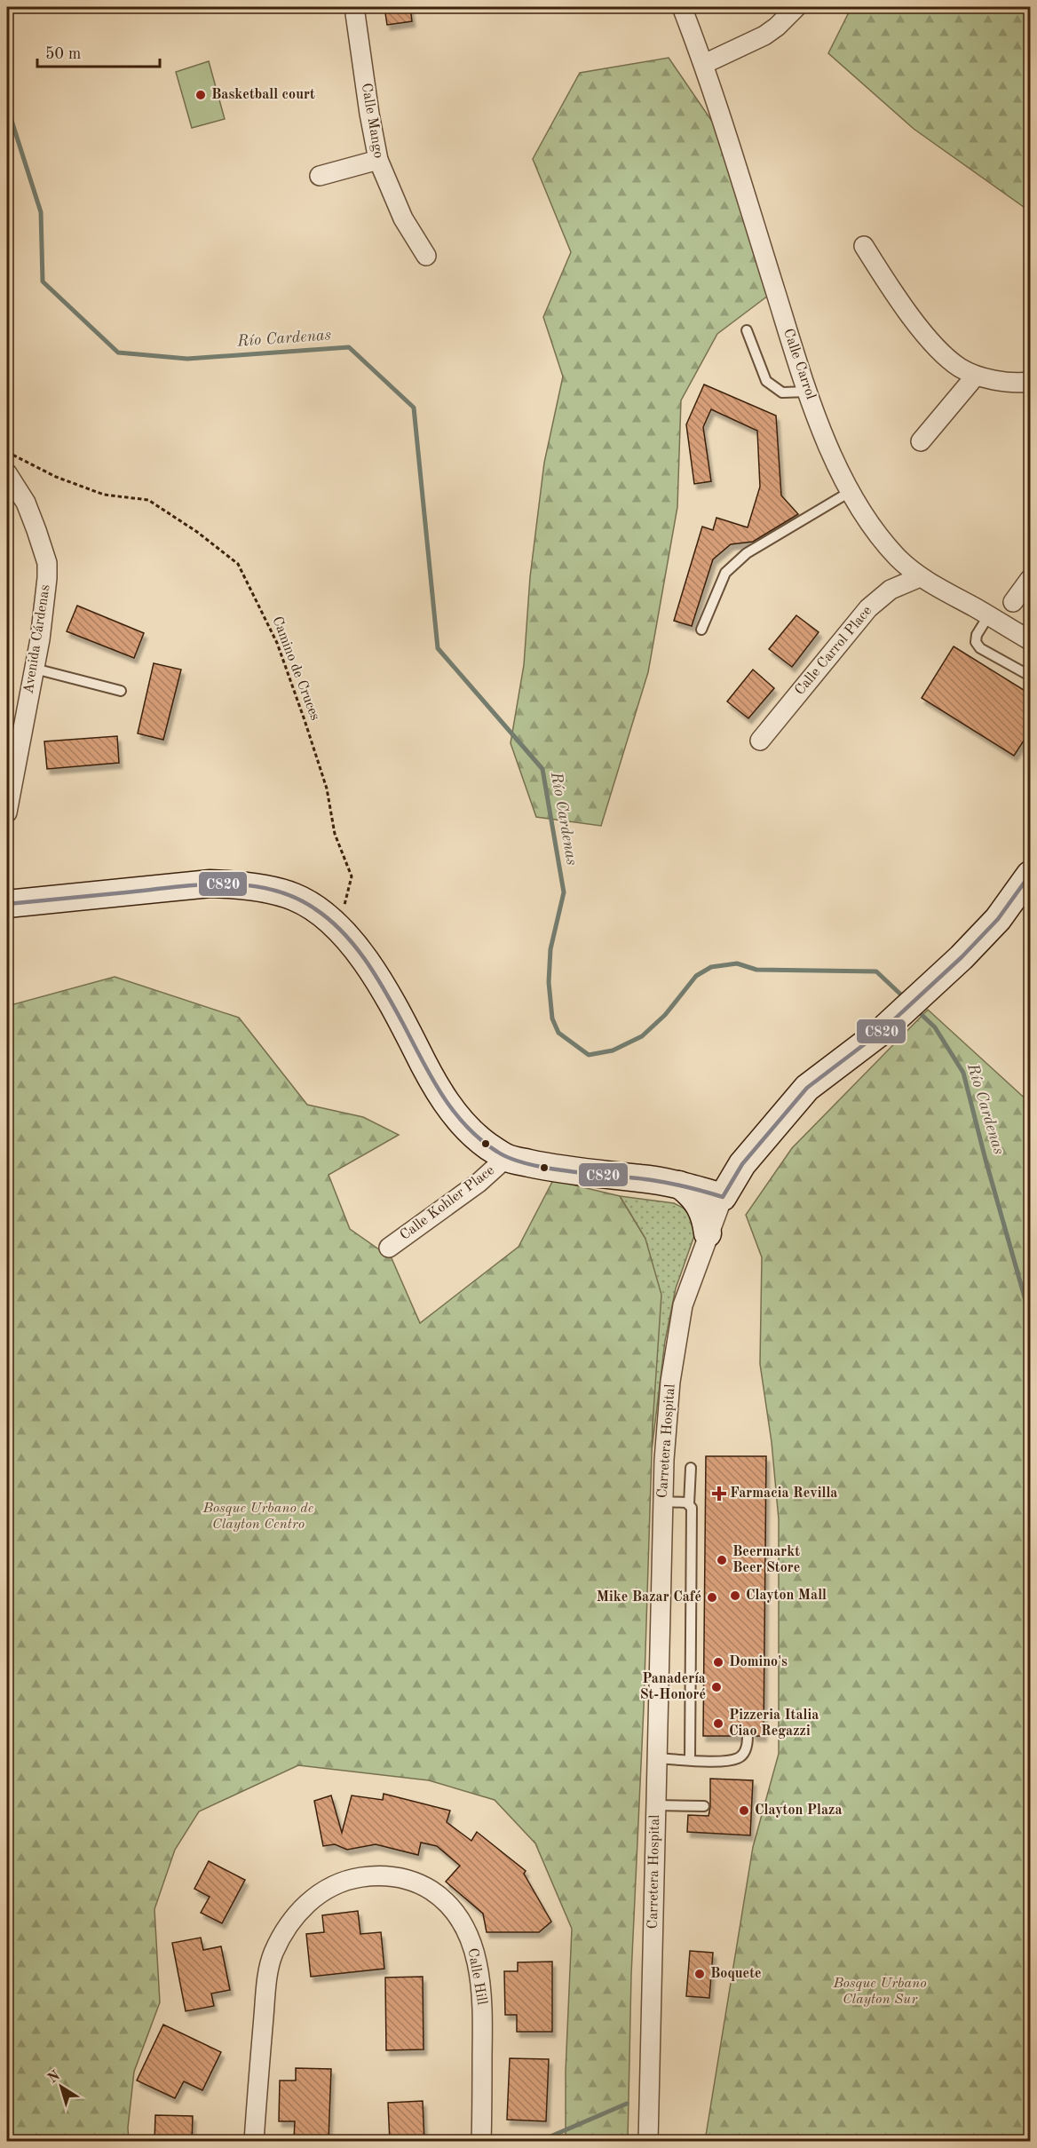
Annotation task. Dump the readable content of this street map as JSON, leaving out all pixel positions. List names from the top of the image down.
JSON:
{
  "streets": {
    "street": [
      "Calle Mango",
      "Calle Carrol",
      "Avenida Cárdenas",
      "Calle Carrol Place",
      "Calle Kohler Place",
      "Carretera Hospital",
      "Calle Hill"
    ],
    "path": ["Camino de Cruces"]
  },
  "crossings": [
    ["Calle Carrol", "Calle Carrol Place"]
  ],
  "water": ["Río Cardenas"],
  "parks": ["Bosque Urbano de Clayton Centro", "Bosque Urbano Clayton Sur"],
  "places": {
    "other": [
      "Basketball court",
      "Beermarkt Beer Store",
      "Clayton Mall",
      "Mike Bazar Café",
      "Domino's",
      "Panadería St-Honoré",
      "Pizzeria Italia Ciao Regazzi",
      "Clayton Plaza",
      "Boquete"
    ],
    "health": ["Farmacia Revilla"]
  },
  "lines": ["transit line C820"],
  "scale_bar": "50 m",
  "north": "top left"
}
